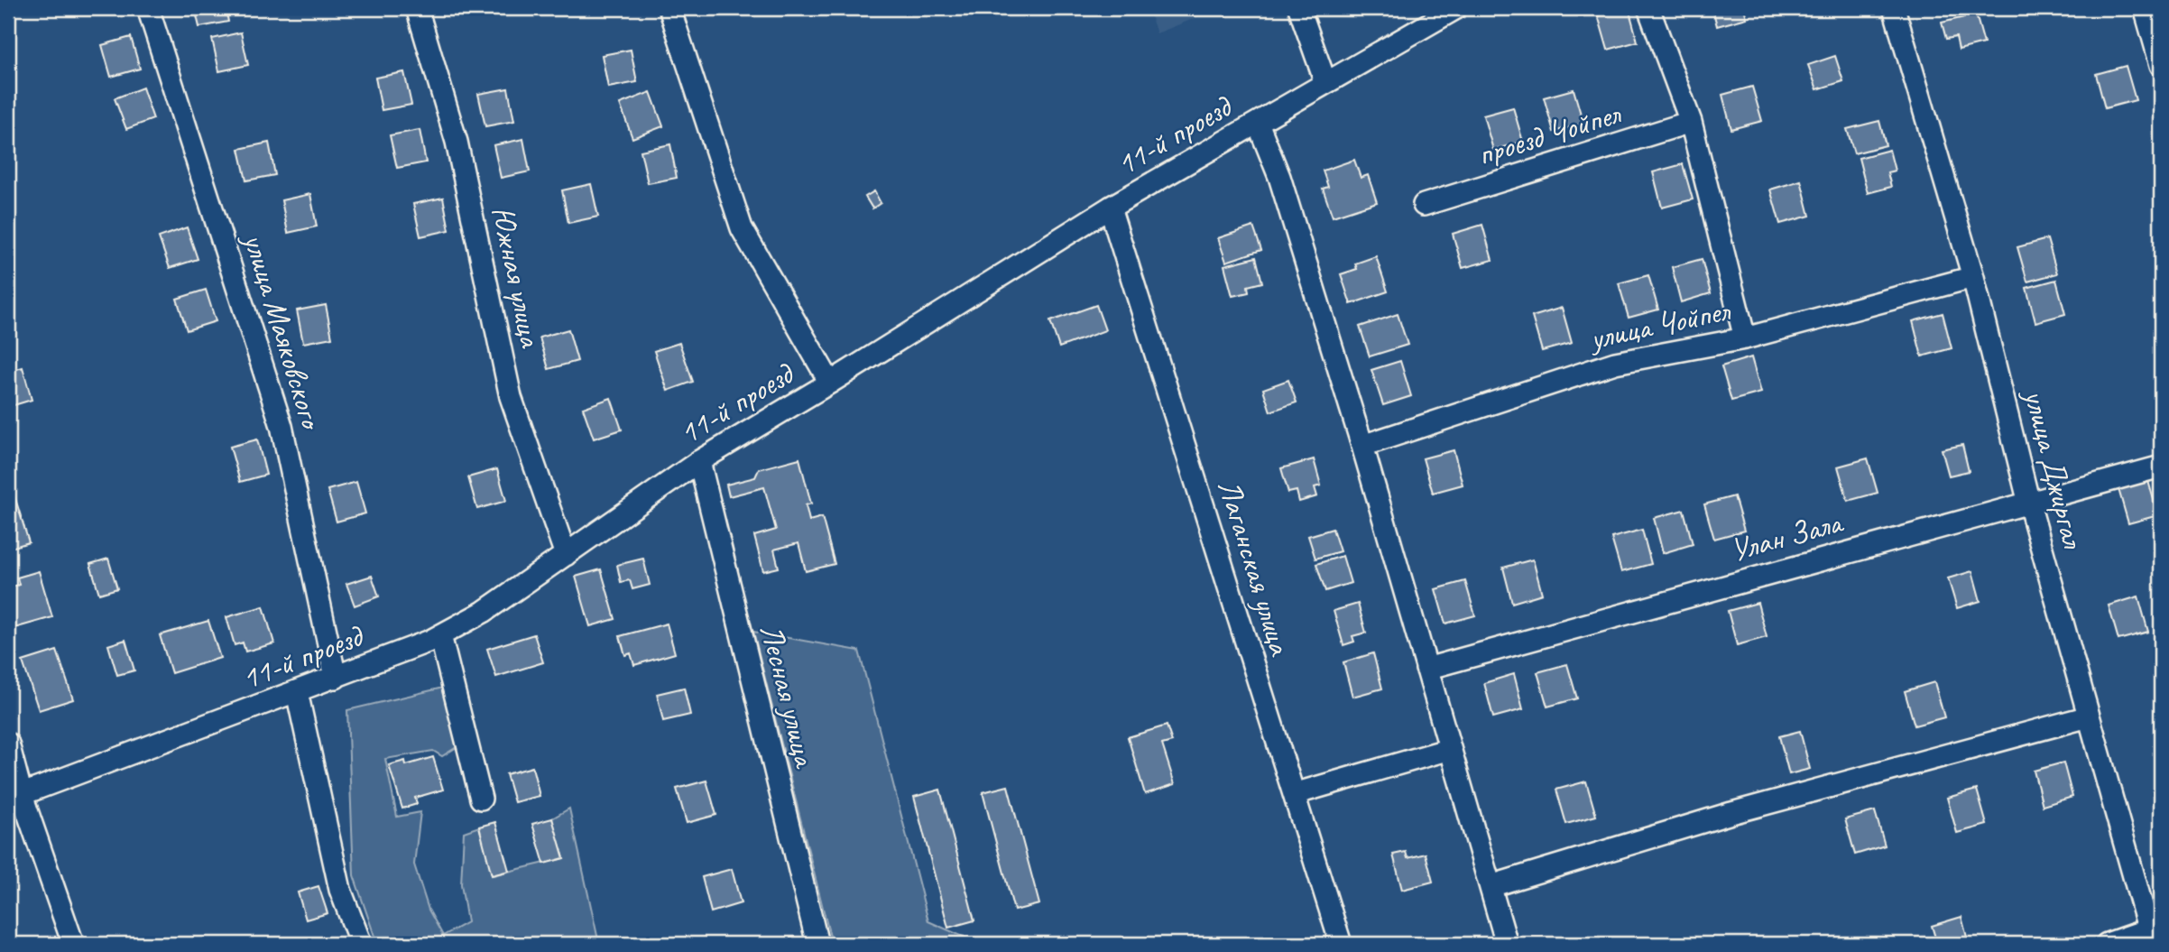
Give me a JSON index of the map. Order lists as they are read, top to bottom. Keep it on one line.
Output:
{"streets":{"street":["проезд Чойпел","11-й проезд","Южная улица","улица Чойпел","улица Маяковского","улица Джиргал","Улан Зала","Лаганская улица","Лесная улица"]},"crossings":[["11-й проезд","Южная улица"],["11-й проезд","улица Маяковского"],["11-й проезд","Лаганская улица"],["11-й проезд","Лесная улица"],["улица Чойпел","улица Джиргал"],["улица Джиргал","Улан Зала"]]}
